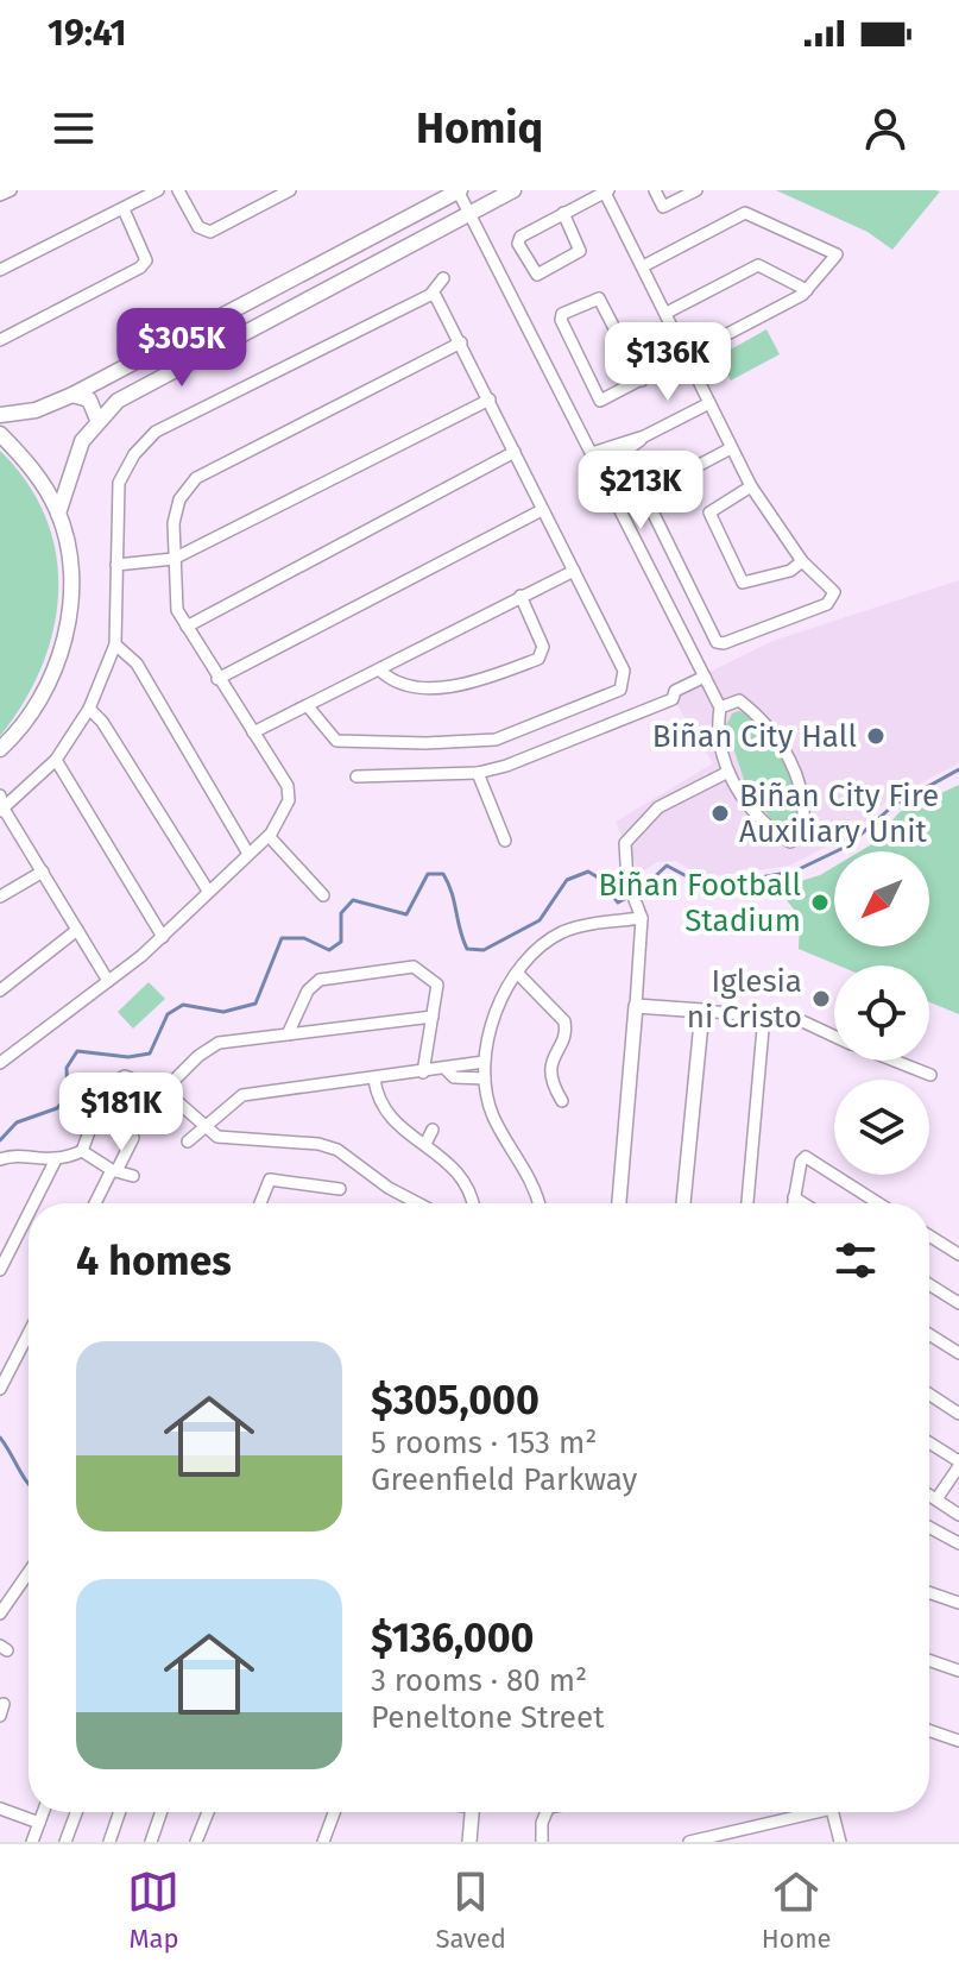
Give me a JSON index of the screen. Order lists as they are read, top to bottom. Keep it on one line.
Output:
{"places":["Biñan City Hall","Biñan City Fire Auxiliary Unit","Biñan Football Stadium","Iglesia ni Cristo"],"north":"bottom left","page":{"status":"19:41","header":"Homiq","price":["$305K","$136K","$213K","$181K"],"heading":"4 homes","list":[{"name":"$305,000","note":"5 rooms · 153 m² · Greenfield Parkway"},{"name":"$136,000","note":"3 rooms · 80 m² · Peneltone Street"}],"tabs":["Map","Saved","Home"]}}
